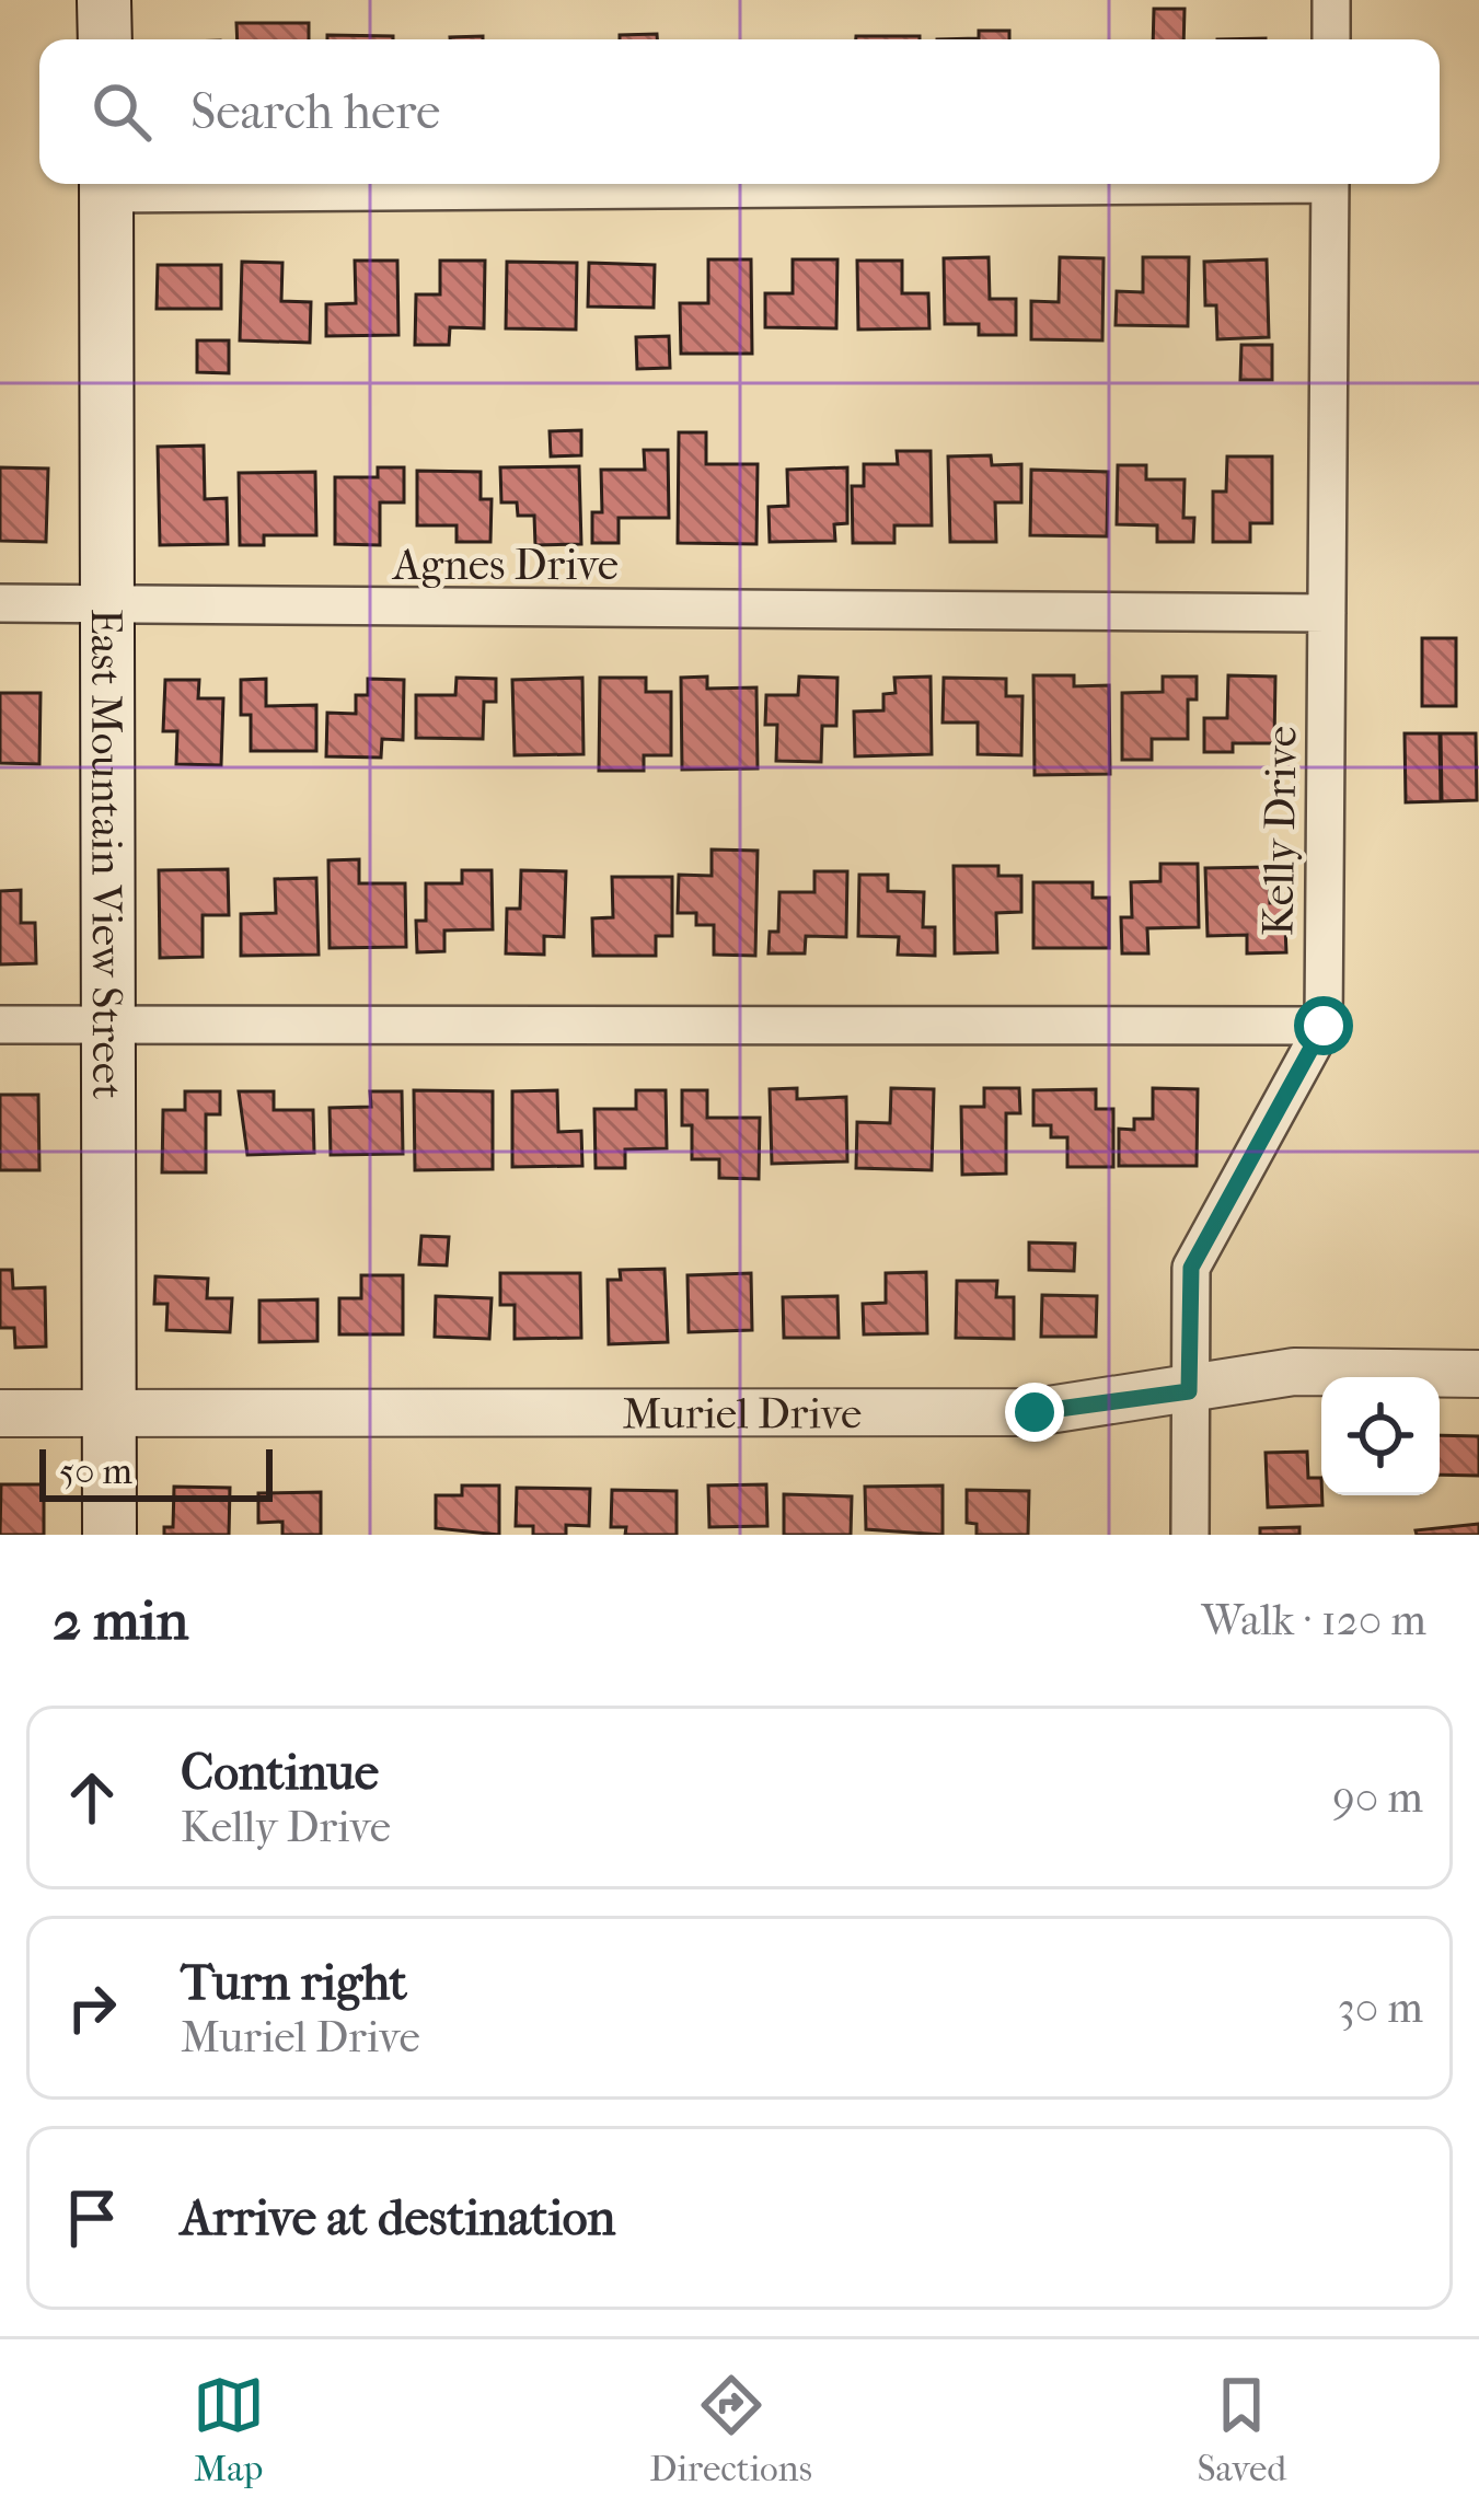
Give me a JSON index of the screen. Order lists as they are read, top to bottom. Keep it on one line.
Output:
{"streets":{"main road":["East Mountain View Street"],"street":["Agnes Drive","Kelly Drive","Muriel Drive"]},"crossings":[["Agnes Drive","Kelly Drive"],["Agnes Drive","East Mountain View Street"],["Kelly Drive","Muriel Drive"],["East Mountain View Street","Muriel Drive"]],"scale_bar":"50 m","page":{"search":"Search here","scale":"50 m","heading":["2 min","Walk · 120 m"],"list":[["Continue","Kelly Drive","90 m"],["Turn right","Muriel Drive","30 m"],"Arrive at destination"],"nav":["Map","Directions","Saved"]}}
